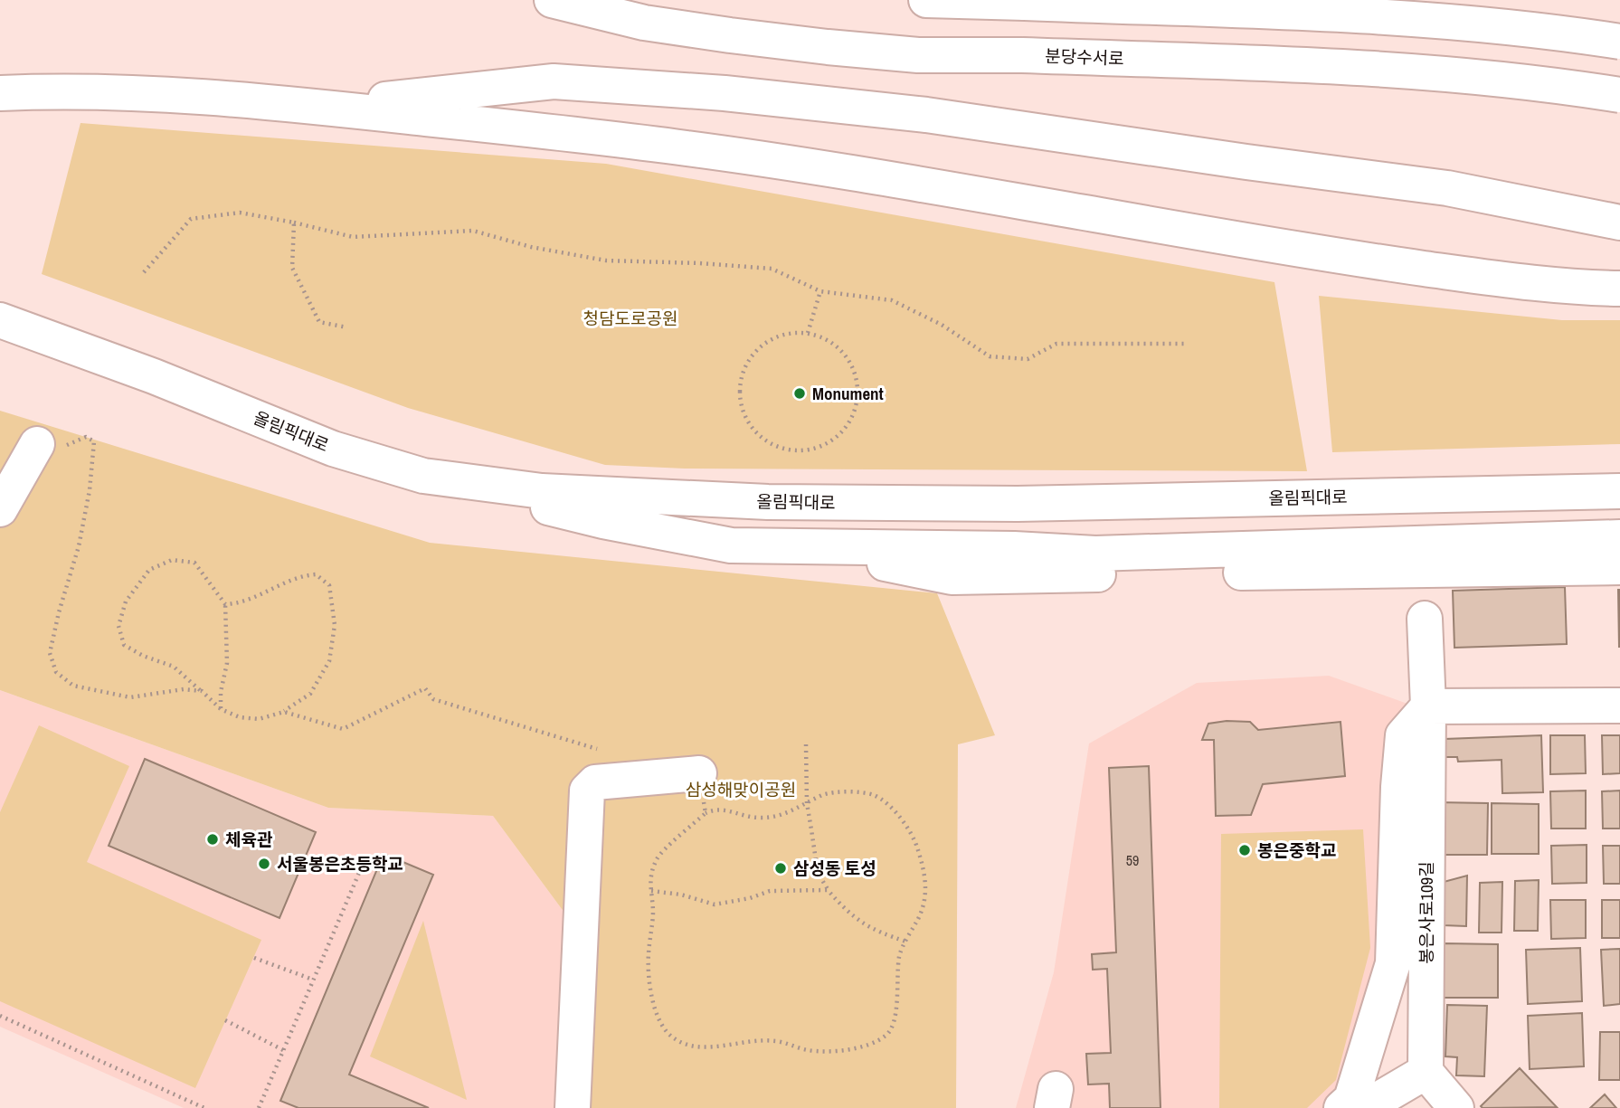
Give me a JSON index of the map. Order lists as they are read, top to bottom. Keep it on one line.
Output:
{"streets":{"main road":["분당수서로","올림픽대로","봉은사로109길"]},"parks":["청담도로공원","삼성해맞이공원"],"places":["Monument","체육관","봉은중학교","서울봉은초등학교","삼성동 토성"],"house_numbers":["59"]}
